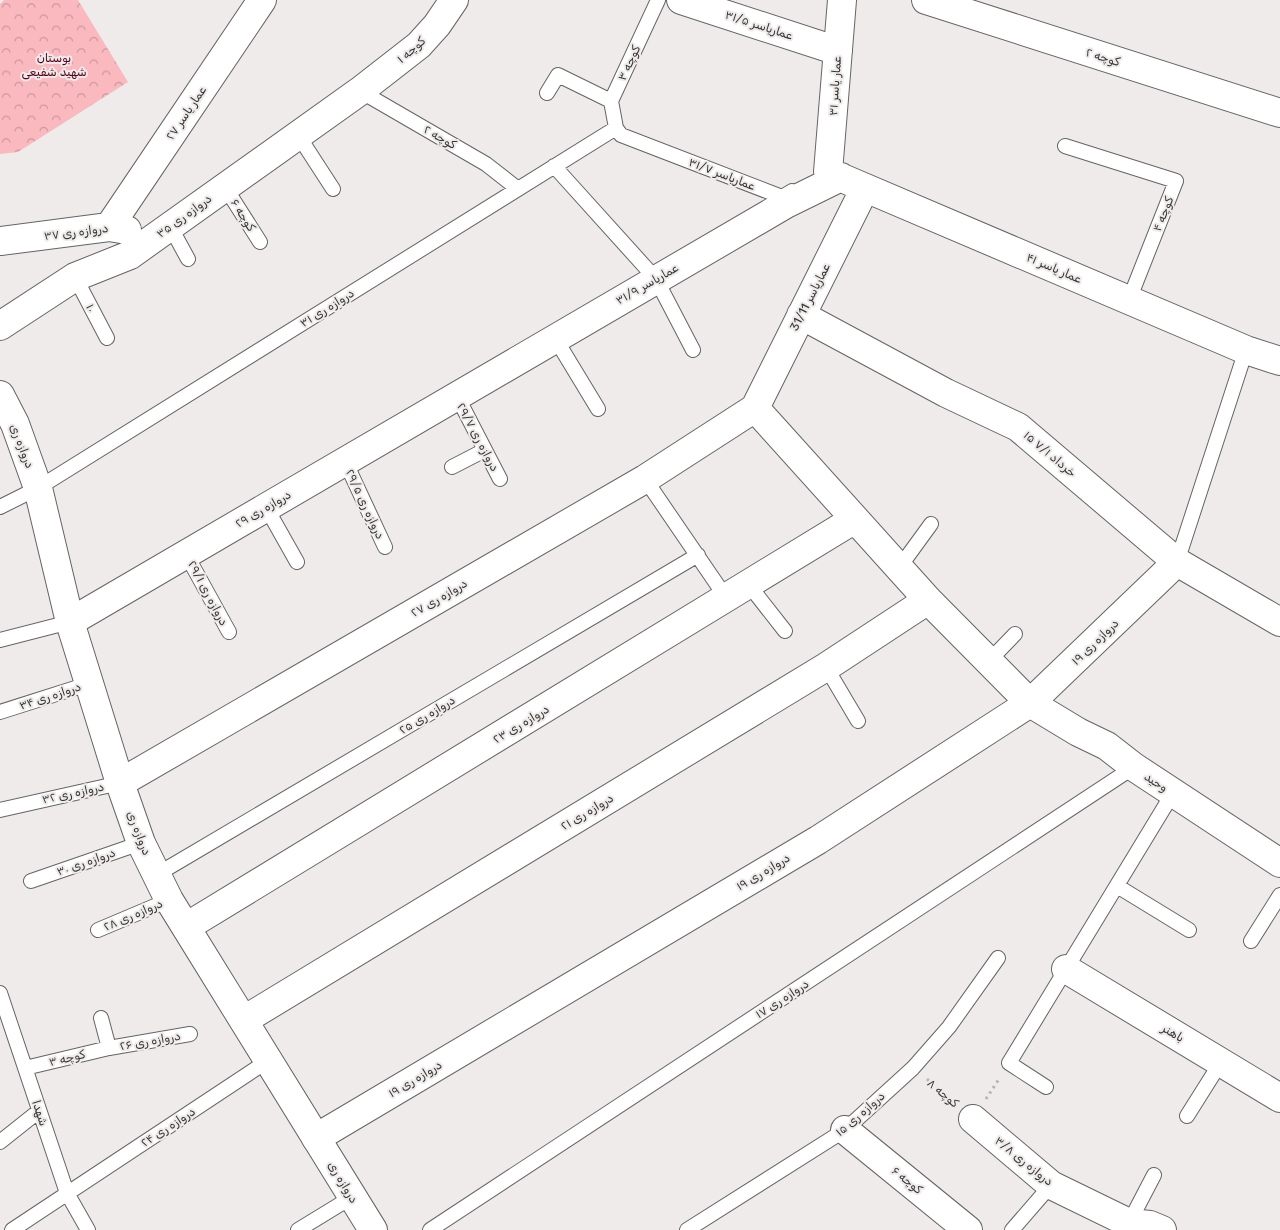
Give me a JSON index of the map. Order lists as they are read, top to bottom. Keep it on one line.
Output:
{"streets":{"street":["عماریاسر ۳۱/۵","کوچه ۱","کوچه ۲","عمار یاسر ۳۱","عمار یاسر ۲۷","کوچه ۶","دروازه ری ۳۵","دروازه ری ۳۷","عمار یاسر ۴۱","عماریاسر ۳۱/۹","عماریاسر 31/11","دروازه ری","۱۵ خرداد ۷/۱","دروازه ری ۲۹","دروازه ری ۲۷","دروازه ری ۱۹","دروازه ری ۲۳","وحید","دروازه ری ۲۱","باهنر","دروازه ری ۳/۸"],"lane":["کوچه ۳","عماریاسر ۳۱/۷","کوچه ۴","۱۰","دروازه ری ۳۱","دروازه ری ۲۹/۷","دروازه ری ۲۹/۵","دروازه ری ۲۹/۱","دروازه ری ۳۴","دروازه ری ۲۵","دروازه ری ۳۲","دروازه ری ۳۰","دروازه ری ۲۸","دروازه ری ۱۷","دروازه ری ۲۶","شهدا","دروازه ری ۱۵","دروازه ری ۲۴"],"path":["کوچه ۸"]},"crossings":[["عماریاسر ۳۱/۵","عمار یاسر ۳۱"],["کوچه ۱","کوچه ۲"],["کوچه ۱","دروازه ری ۳۵"],["کوچه ۲","دروازه ری ۳۵"],["کوچه ۲","دروازه ری ۳۱"],["کوچه ۳","دروازه ری ۲۶"],["کوچه ۳","شهدا"],["عمار یاسر ۳۱","عماریاسر ۳۱/۷"],["عمار یاسر ۳۱","عمار یاسر ۴۱"],["عمار یاسر ۳۱","عماریاسر ۳۱/۹"],["عمار یاسر ۳۱","عماریاسر 31/11"],["عمار یاسر ۲۷","دروازه ری ۳۷"],["عماریاسر ۳۱/۷","عمار یاسر ۴۱"],["عماریاسر ۳۱/۷","عماریاسر ۳۱/۹"],["عماریاسر ۳۱/۷","عماریاسر 31/11"],["عماریاسر ۳۱/۷","دروازه ری ۳۱"],["کوچه ۴","عمار یاسر ۴۱"],["کوچه ۶","دروازه ری ۳۵"],["کوچه ۶","دروازه ری ۱۵"],["دروازه ری ۳۵","دروازه ری ۳۷"],["دروازه ری ۳۵","۱۰"],["عمار یاسر ۴۱","عماریاسر ۳۱/۹"],["عمار یاسر ۴۱","عماریاسر 31/11"],["عماریاسر ۳۱/۹","عماریاسر 31/11"],["عماریاسر ۳۱/۹","دروازه ری ۲۹/۷"],["عماریاسر ۳۱/۹","دروازه ری ۲۹"],["عماریاسر 31/11","۱۵ خرداد ۷/۱"],["عماریاسر 31/11","دروازه ری ۲۷"],["عماریاسر 31/11","وحید"],["دروازه ری ۳۱","دروازه ری"],["دروازه ری ۲۹/۷","دروازه ری ۲۹"],["دروازه ری","دروازه ری ۲۹"],["دروازه ری","دروازه ری ۲۷"],["دروازه ری","دروازه ری ۱۹"],["دروازه ری","دروازه ری ۳۴"],["دروازه ری","دروازه ری ۲۵"],["دروازه ری","دروازه ری ۲۳"],["دروازه ری","دروازه ری ۳۲"],["دروازه ری","دروازه ری ۲۱"],["دروازه ری","دروازه ری ۳۰"],["دروازه ری","دروازه ری ۲۸"],["دروازه ری","دروازه ری ۲۴"],["۱۵ خرداد ۷/۱","دروازه ری ۱۹"],["دروازه ری ۲۹/۵","دروازه ری ۲۹"],["دروازه ری ۲۹","دروازه ری ۲۹/۱"],["دروازه ری ۲۷","وحید"],["دروازه ری ۲۷","دروازه ری ۳۲"],["دروازه ری ۱۹","وحید"],["دروازه ری ۲۳","وحید"],["وحید","دروازه ری ۲۱"],["وحید","دروازه ری ۱۷"],["کوچه ۸","دروازه ری ۱۵"],["کوچه ۸","دروازه ری ۳/۸"],["شهدا","دروازه ری ۲۴"]],"parks":["بوستان شهید شفیعی"]}
